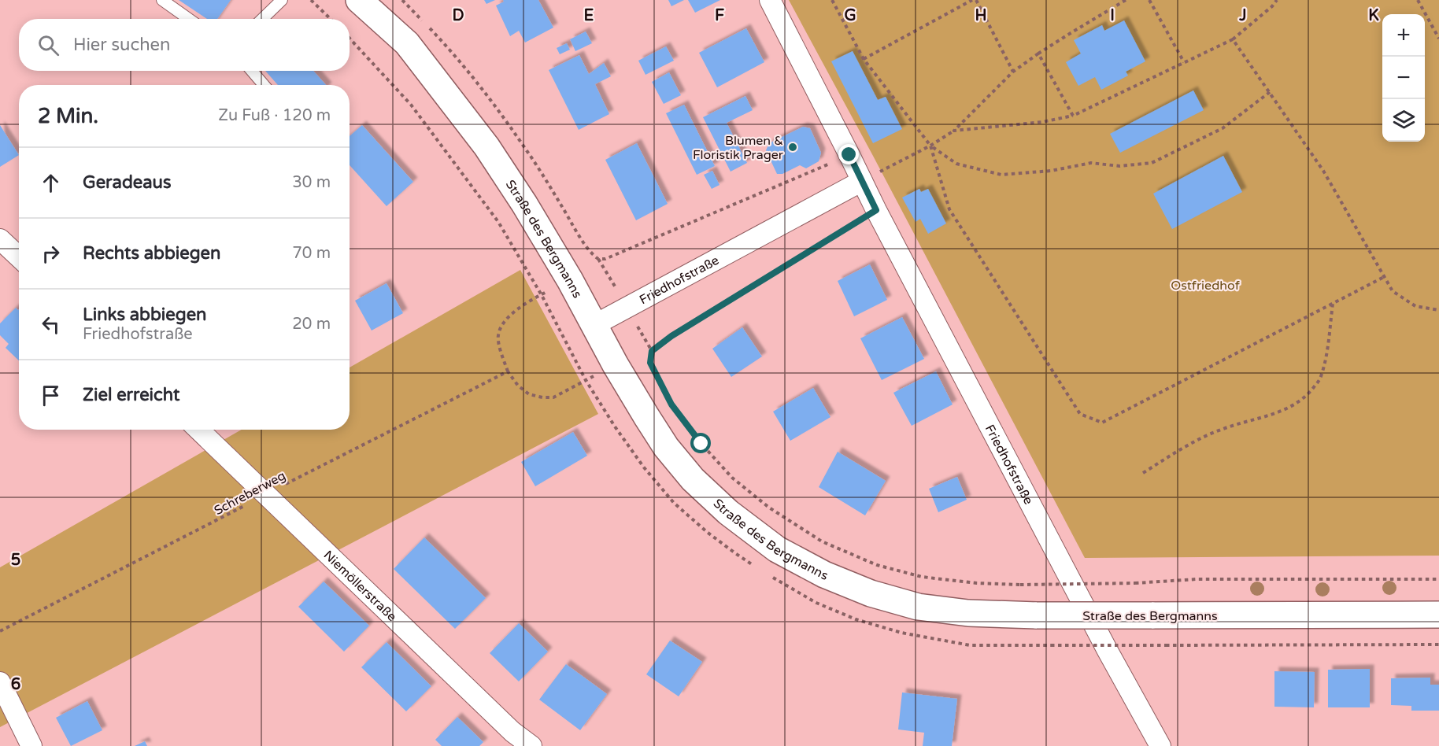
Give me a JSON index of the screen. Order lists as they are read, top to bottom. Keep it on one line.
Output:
{"streets":{"main road":["Straße des Bergmanns"],"street":["Friedhofstraße","Niemöllerstraße"],"path":["Schreberweg"]},"crossings":[["Straße des Bergmanns","Friedhofstraße"],["Schreberweg","Niemöllerstraße"]],"parks":["Ostfriedhof"],"places":["Blumen & Floristik Prager"],"page":{"map_buttons":["+","−"],"search":"Hier suchen","heading":["2 Min.","Zu Fuß · 120 m"],"list":[["Geradeaus","30 m"],["Rechts abbiegen","70 m"],["Links abbiegen","Friedhofstraße","20 m"],"Ziel erreicht"]},"grid":{"columns":["D","E","F","G","H","I","J","K"],"rows":["5","6"]}}
